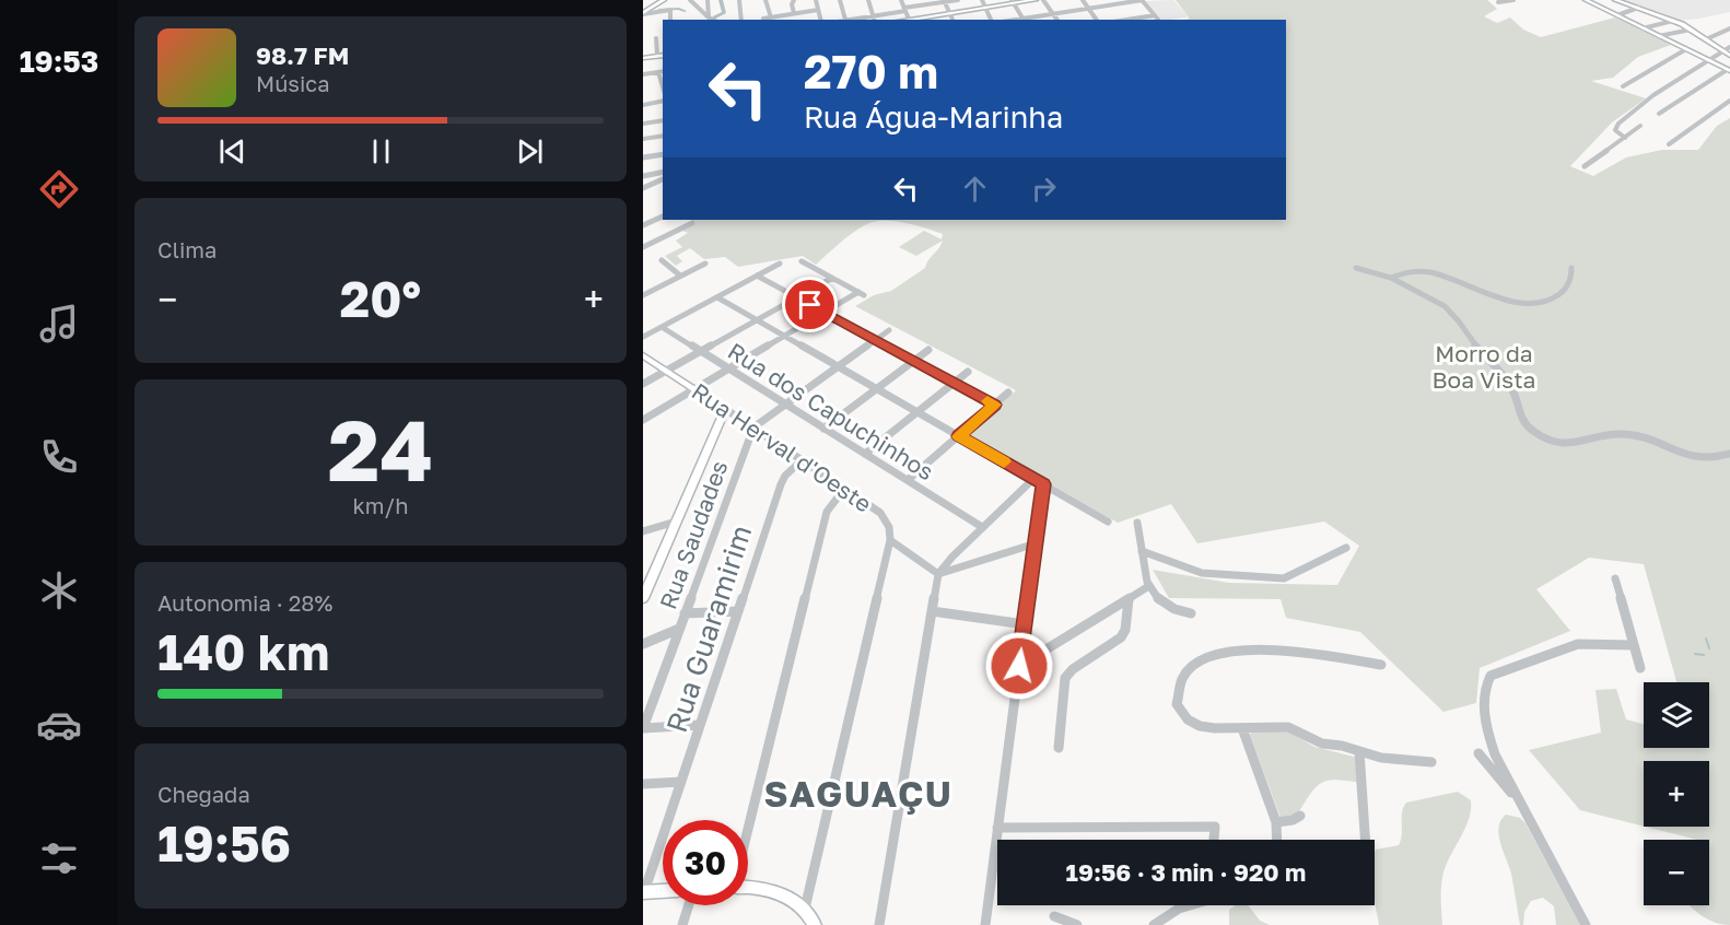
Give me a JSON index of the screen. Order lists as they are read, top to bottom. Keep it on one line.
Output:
{"streets":{"main road":["Rua Herval d'Oeste"],"street":["Rua dos Capuchinhos","Rua Saudades","Rua Guaramirim"]},"crossings":[["Rua Herval d'Oeste","Rua Saudades"],["Rua Herval d'Oeste","Rua Guaramirim"]],"districts":["SAGUAÇU"],"parks":["Morro da Boa Vista"],"page":{"tabs":"19:53","turn":["270 m","Rua Água-Marinha"],"song":["98.7 FM","Música"],"tile":["Clima",["24","km/h"],["Autonomia · 28%","140 km"],["Chegada","19:56"]],"heat":["−","20°","+"],"map_buttons":["+","−"],"limit":"30","trip":"19:56 · 3 min · 920 m"}}
